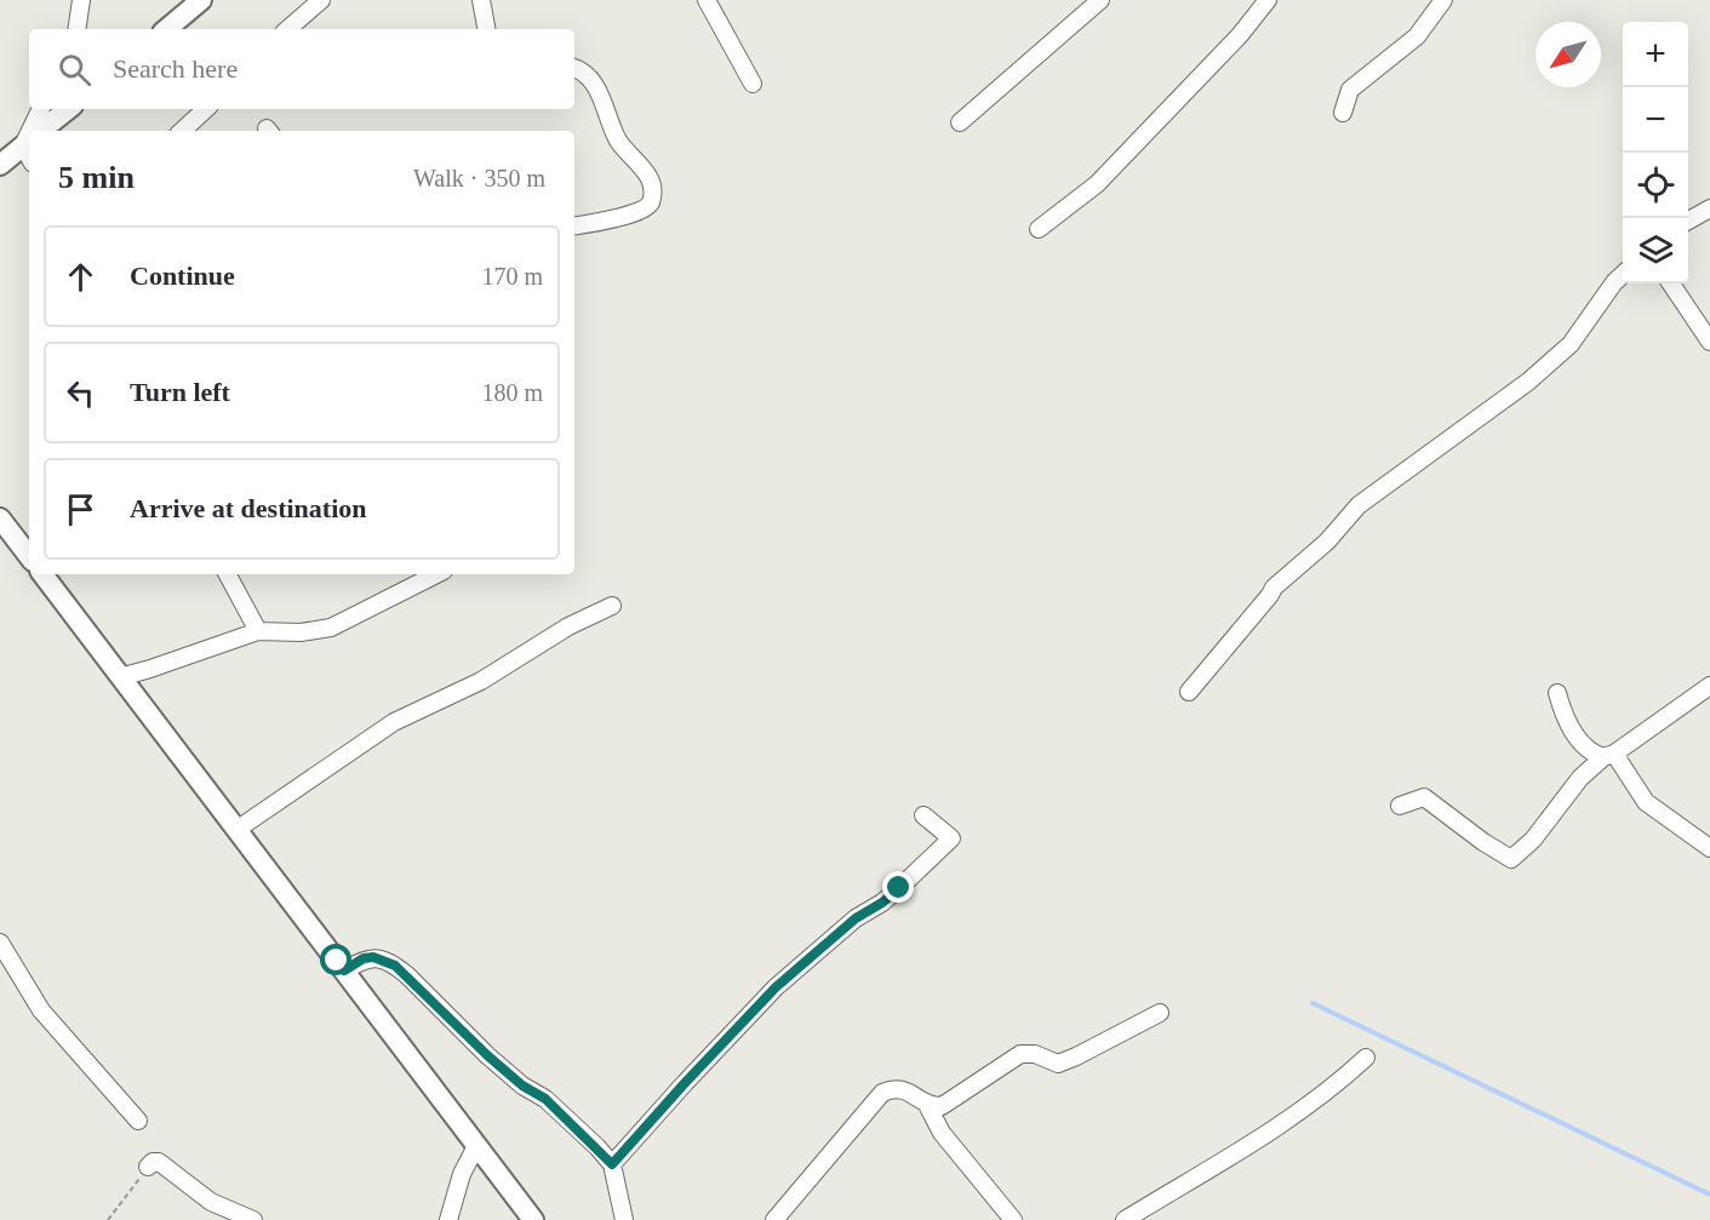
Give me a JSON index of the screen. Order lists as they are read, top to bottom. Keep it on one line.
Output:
{"north":"bottom left","page":{"map_buttons":["+","−"],"search":"Search here","heading":["5 min","Walk · 350 m"],"list":[["Continue","170 m"],["Turn left","180 m"],"Arrive at destination"]}}
